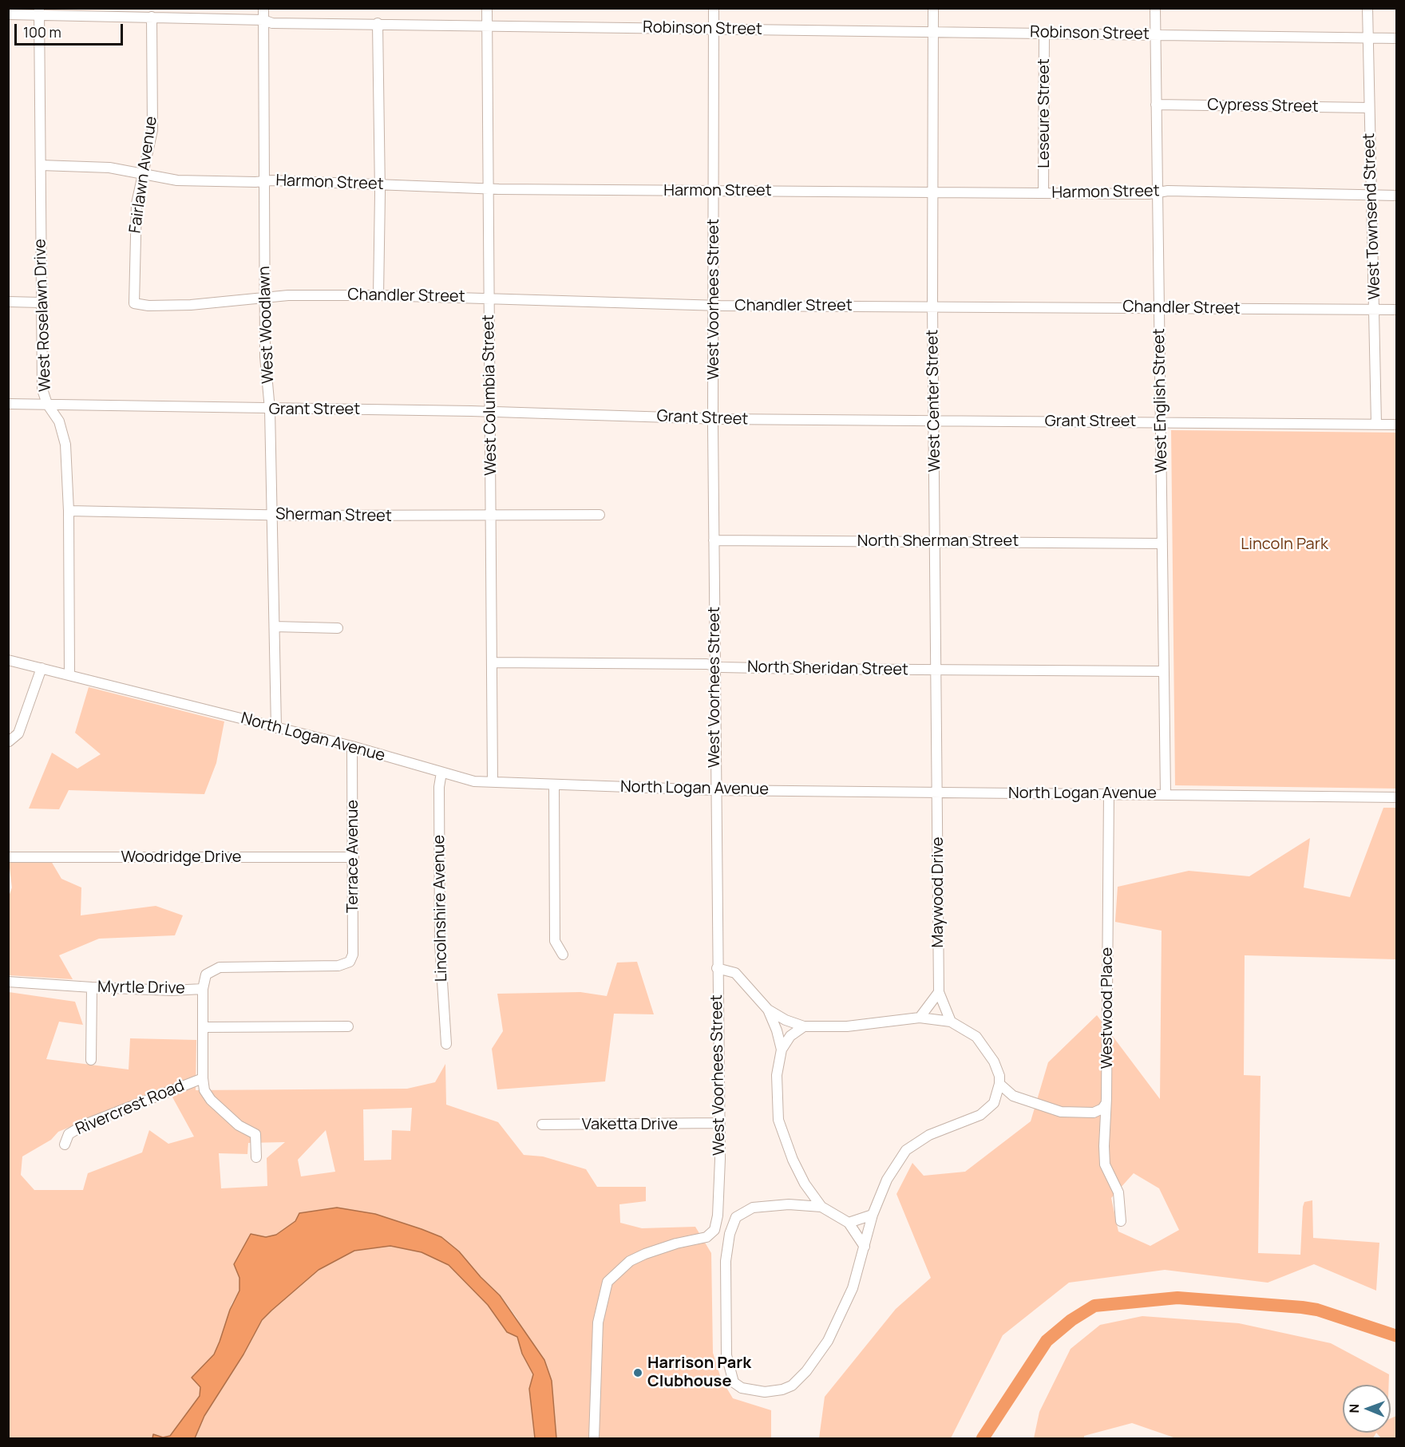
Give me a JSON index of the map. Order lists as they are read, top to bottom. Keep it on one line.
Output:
{"streets":{"street":["Robinson Street","Cypress Street","Leseure Street","Fairlawn Avenue","Harmon Street","West Townsend Street","Chandler Street","West Voorhees Street","West Roselawn Drive","West Woodlawn","West Columbia Street","West Center Street","West English Street","Grant Street","Sherman Street","North Sherman Street","North Sheridan Street","North Logan Avenue","Terrace Avenue","Woodridge Drive","Maywood Drive","Lincolnshire Avenue","Myrtle Drive","Westwood Place","Rivercrest Road","Vaketta Drive"]},"crossings":[["Robinson Street","Leseure Street"],["Robinson Street","Fairlawn Avenue"],["Robinson Street","West Townsend Street"],["Robinson Street","West Voorhees Street"],["Robinson Street","West Roselawn Drive"],["Robinson Street","West Woodlawn"],["Robinson Street","West Columbia Street"],["Robinson Street","West Center Street"],["Robinson Street","West English Street"],["Cypress Street","West Townsend Street"],["Cypress Street","West English Street"],["Leseure Street","Harmon Street"],["Fairlawn Avenue","Harmon Street"],["Fairlawn Avenue","Chandler Street"],["Harmon Street","West Townsend Street"],["Harmon Street","West Voorhees Street"],["Harmon Street","West Roselawn Drive"],["Harmon Street","West Woodlawn"],["Harmon Street","West Columbia Street"],["Harmon Street","West Center Street"],["Harmon Street","West English Street"],["West Townsend Street","Chandler Street"],["West Townsend Street","Grant Street"],["Chandler Street","West Voorhees Street"],["Chandler Street","West Woodlawn"],["Chandler Street","West Columbia Street"],["Chandler Street","West Center Street"],["Chandler Street","West English Street"],["West Voorhees Street","Grant Street"],["West Voorhees Street","North Sherman Street"],["West Voorhees Street","North Sheridan Street"],["West Voorhees Street","North Logan Avenue"],["West Voorhees Street","Vaketta Drive"],["West Roselawn Drive","Grant Street"],["West Roselawn Drive","Sherman Street"],["West Roselawn Drive","North Logan Avenue"],["West Woodlawn","Grant Street"],["West Woodlawn","Sherman Street"],["West Woodlawn","North Logan Avenue"],["West Columbia Street","Grant Street"],["West Columbia Street","Sherman Street"],["West Columbia Street","North Sheridan Street"],["West Columbia Street","North Logan Avenue"],["West Center Street","Grant Street"],["West Center Street","North Sherman Street"],["West Center Street","North Sheridan Street"],["West Center Street","North Logan Avenue"],["West Center Street","Maywood Drive"],["West English Street","Grant Street"],["West English Street","North Sherman Street"],["West English Street","North Sheridan Street"],["West English Street","North Logan Avenue"],["North Logan Avenue","Terrace Avenue"],["North Logan Avenue","Maywood Drive"],["North Logan Avenue","Lincolnshire Avenue"],["North Logan Avenue","Westwood Place"],["Terrace Avenue","Woodridge Drive"],["Terrace Avenue","Myrtle Drive"],["Myrtle Drive","Rivercrest Road"]],"parks":["Lincoln Park"],"places":["Harrison Park Clubhouse"],"scale_bar":"100 m","north":"left"}
